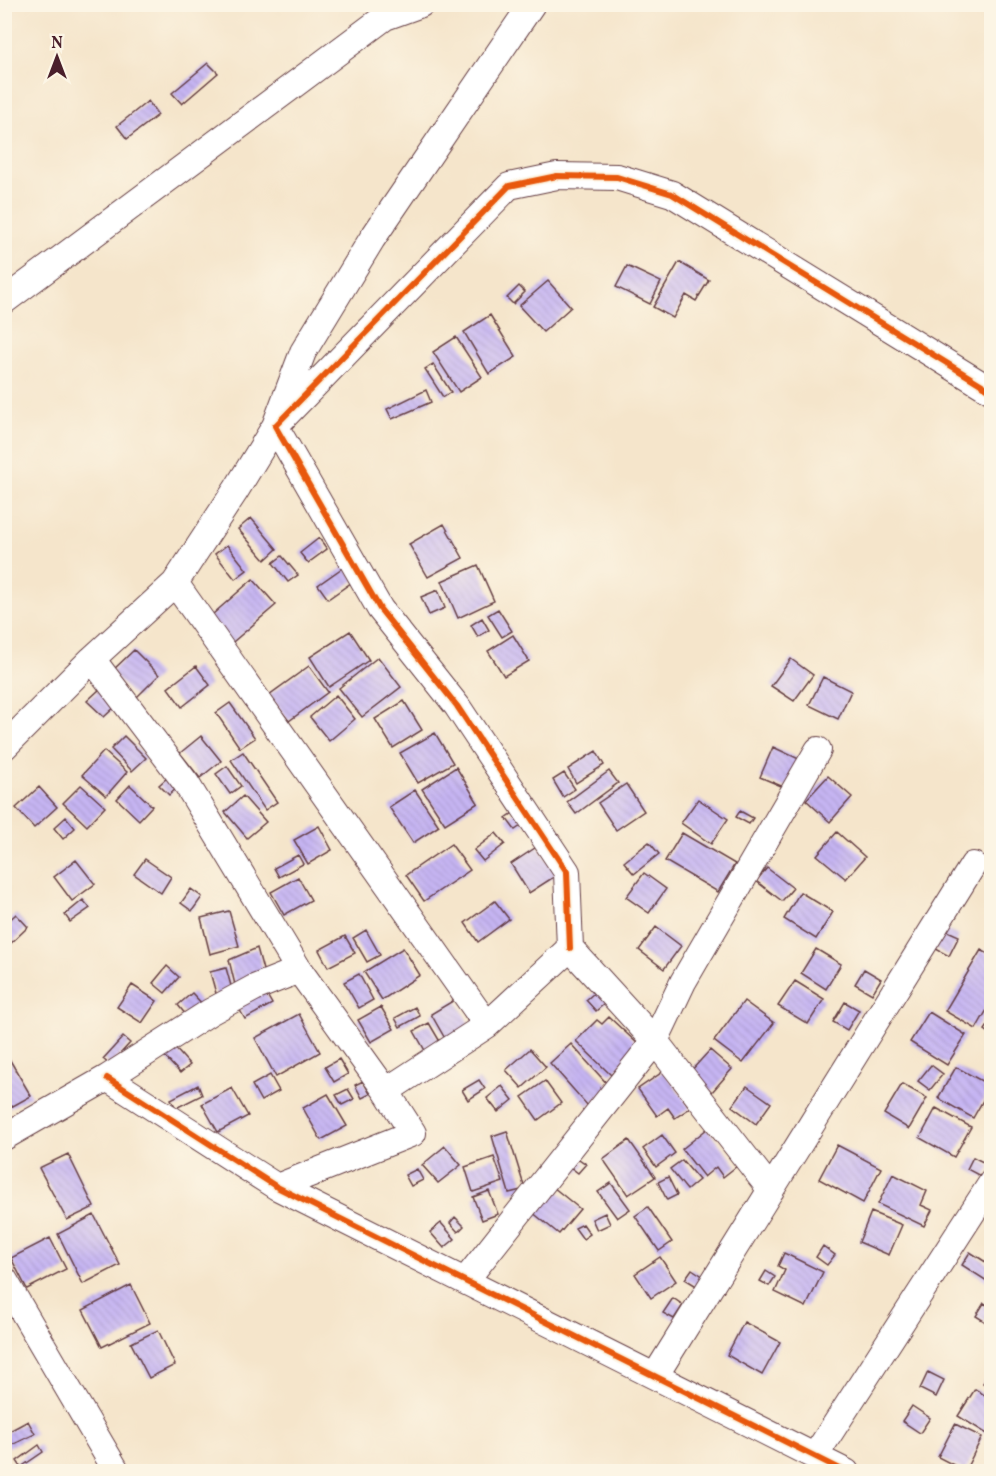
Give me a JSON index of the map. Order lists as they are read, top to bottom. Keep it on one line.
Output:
{"north":"top"}
